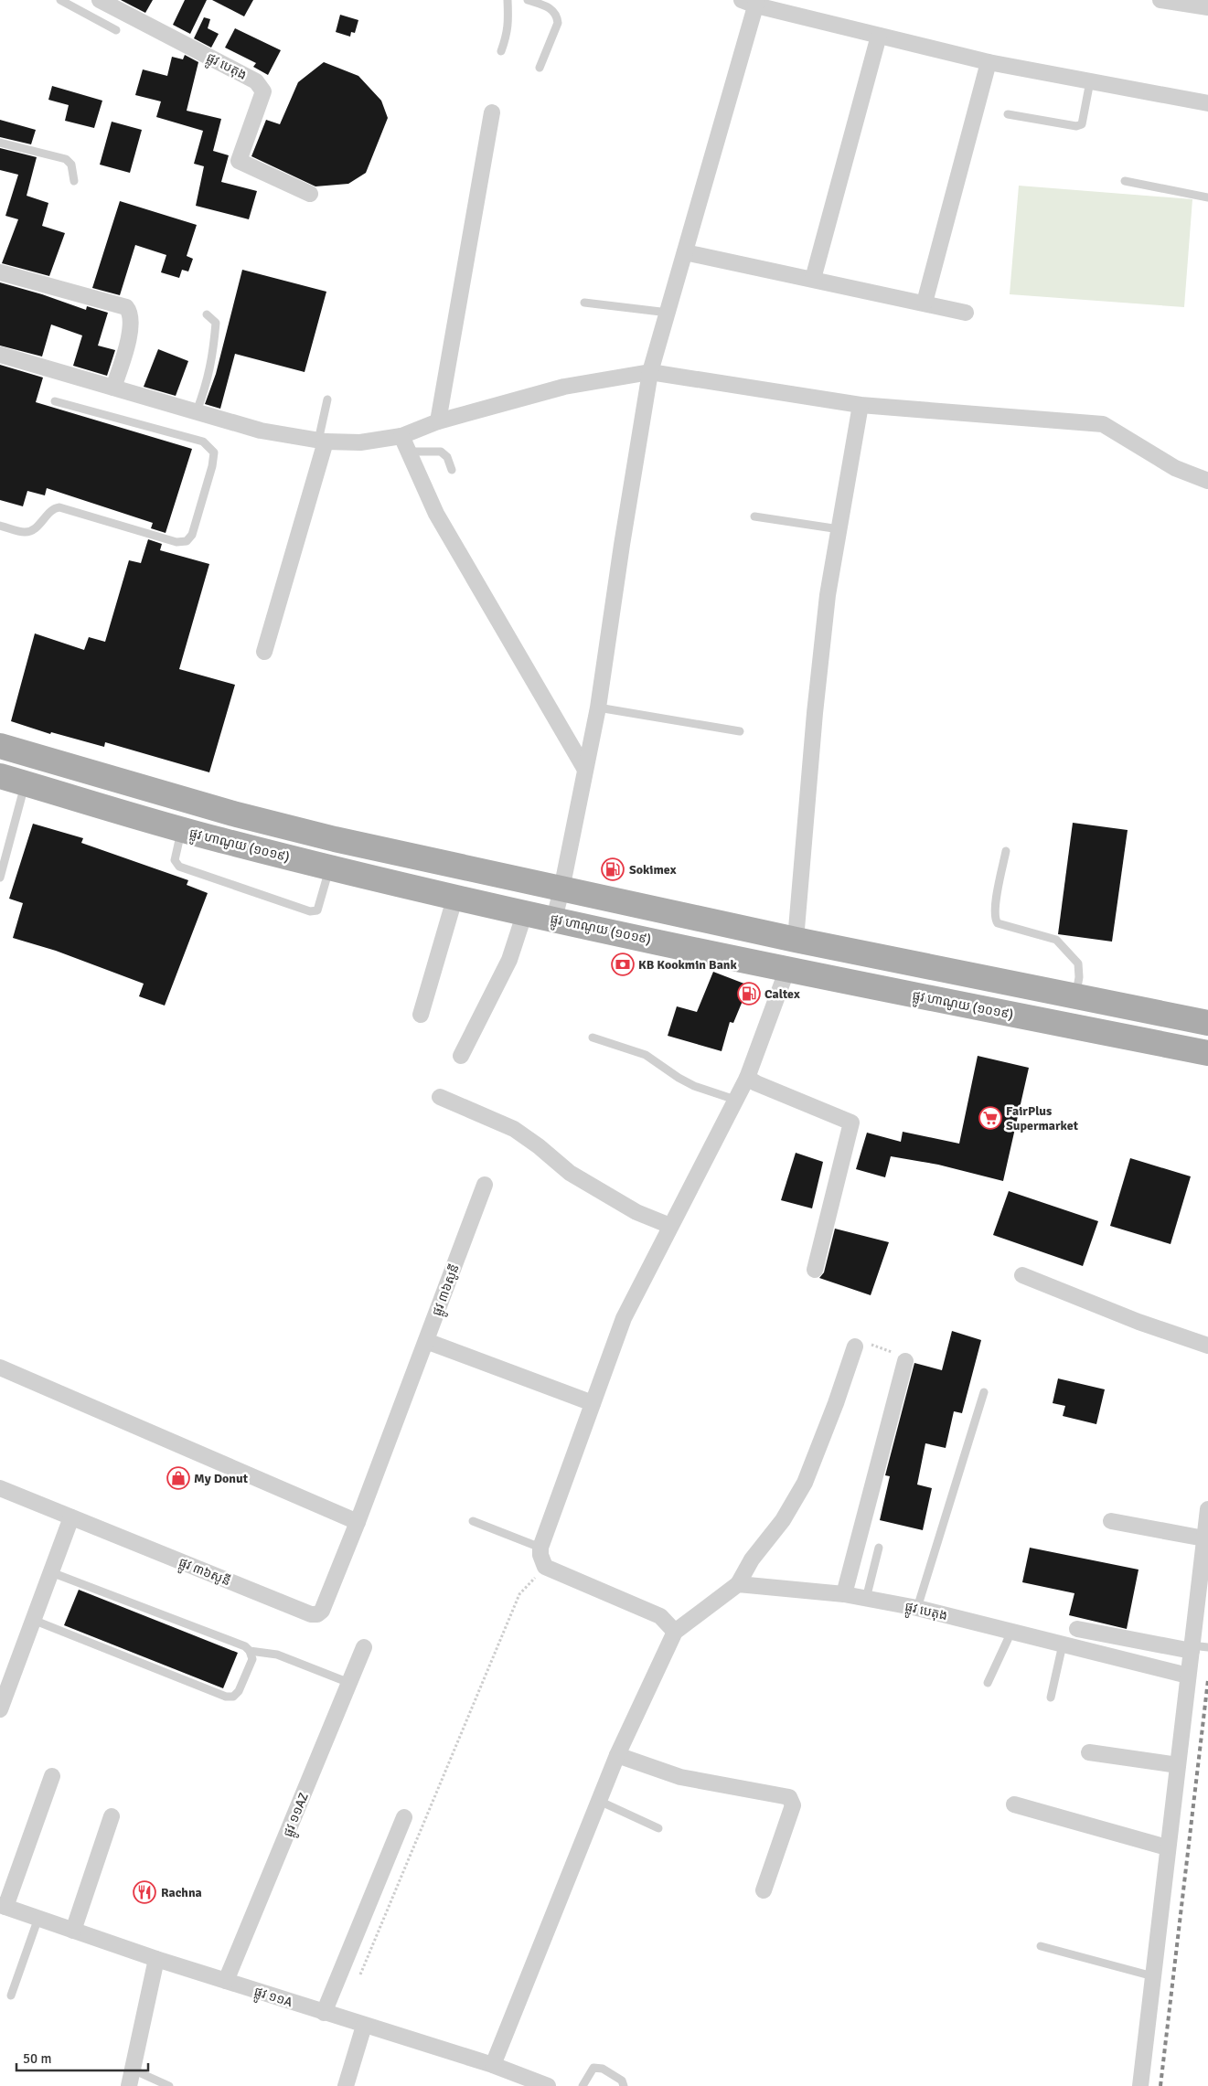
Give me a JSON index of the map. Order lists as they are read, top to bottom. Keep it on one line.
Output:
{"streets":{"main road":["ផ្លូវ ហាណូយ (១០១៩)"],"street":["ផ្លូវ បេតុង","ផ្លូវ ៣៦សូនី","ផ្លូវ ១១AZ","ផ្លូវ ១១A"]},"crossings":[["ផ្លូវ ១១AZ","ផ្លូវ ១១A"]],"places":{"fuel station":["Sokimex","Caltex"],"bank":["KB Kookmin Bank"],"supermarket":["FairPlus Supermarket"],"shop":["My Donut"],"restaurant":["Rachna"]},"scale_bar":"50 m"}
